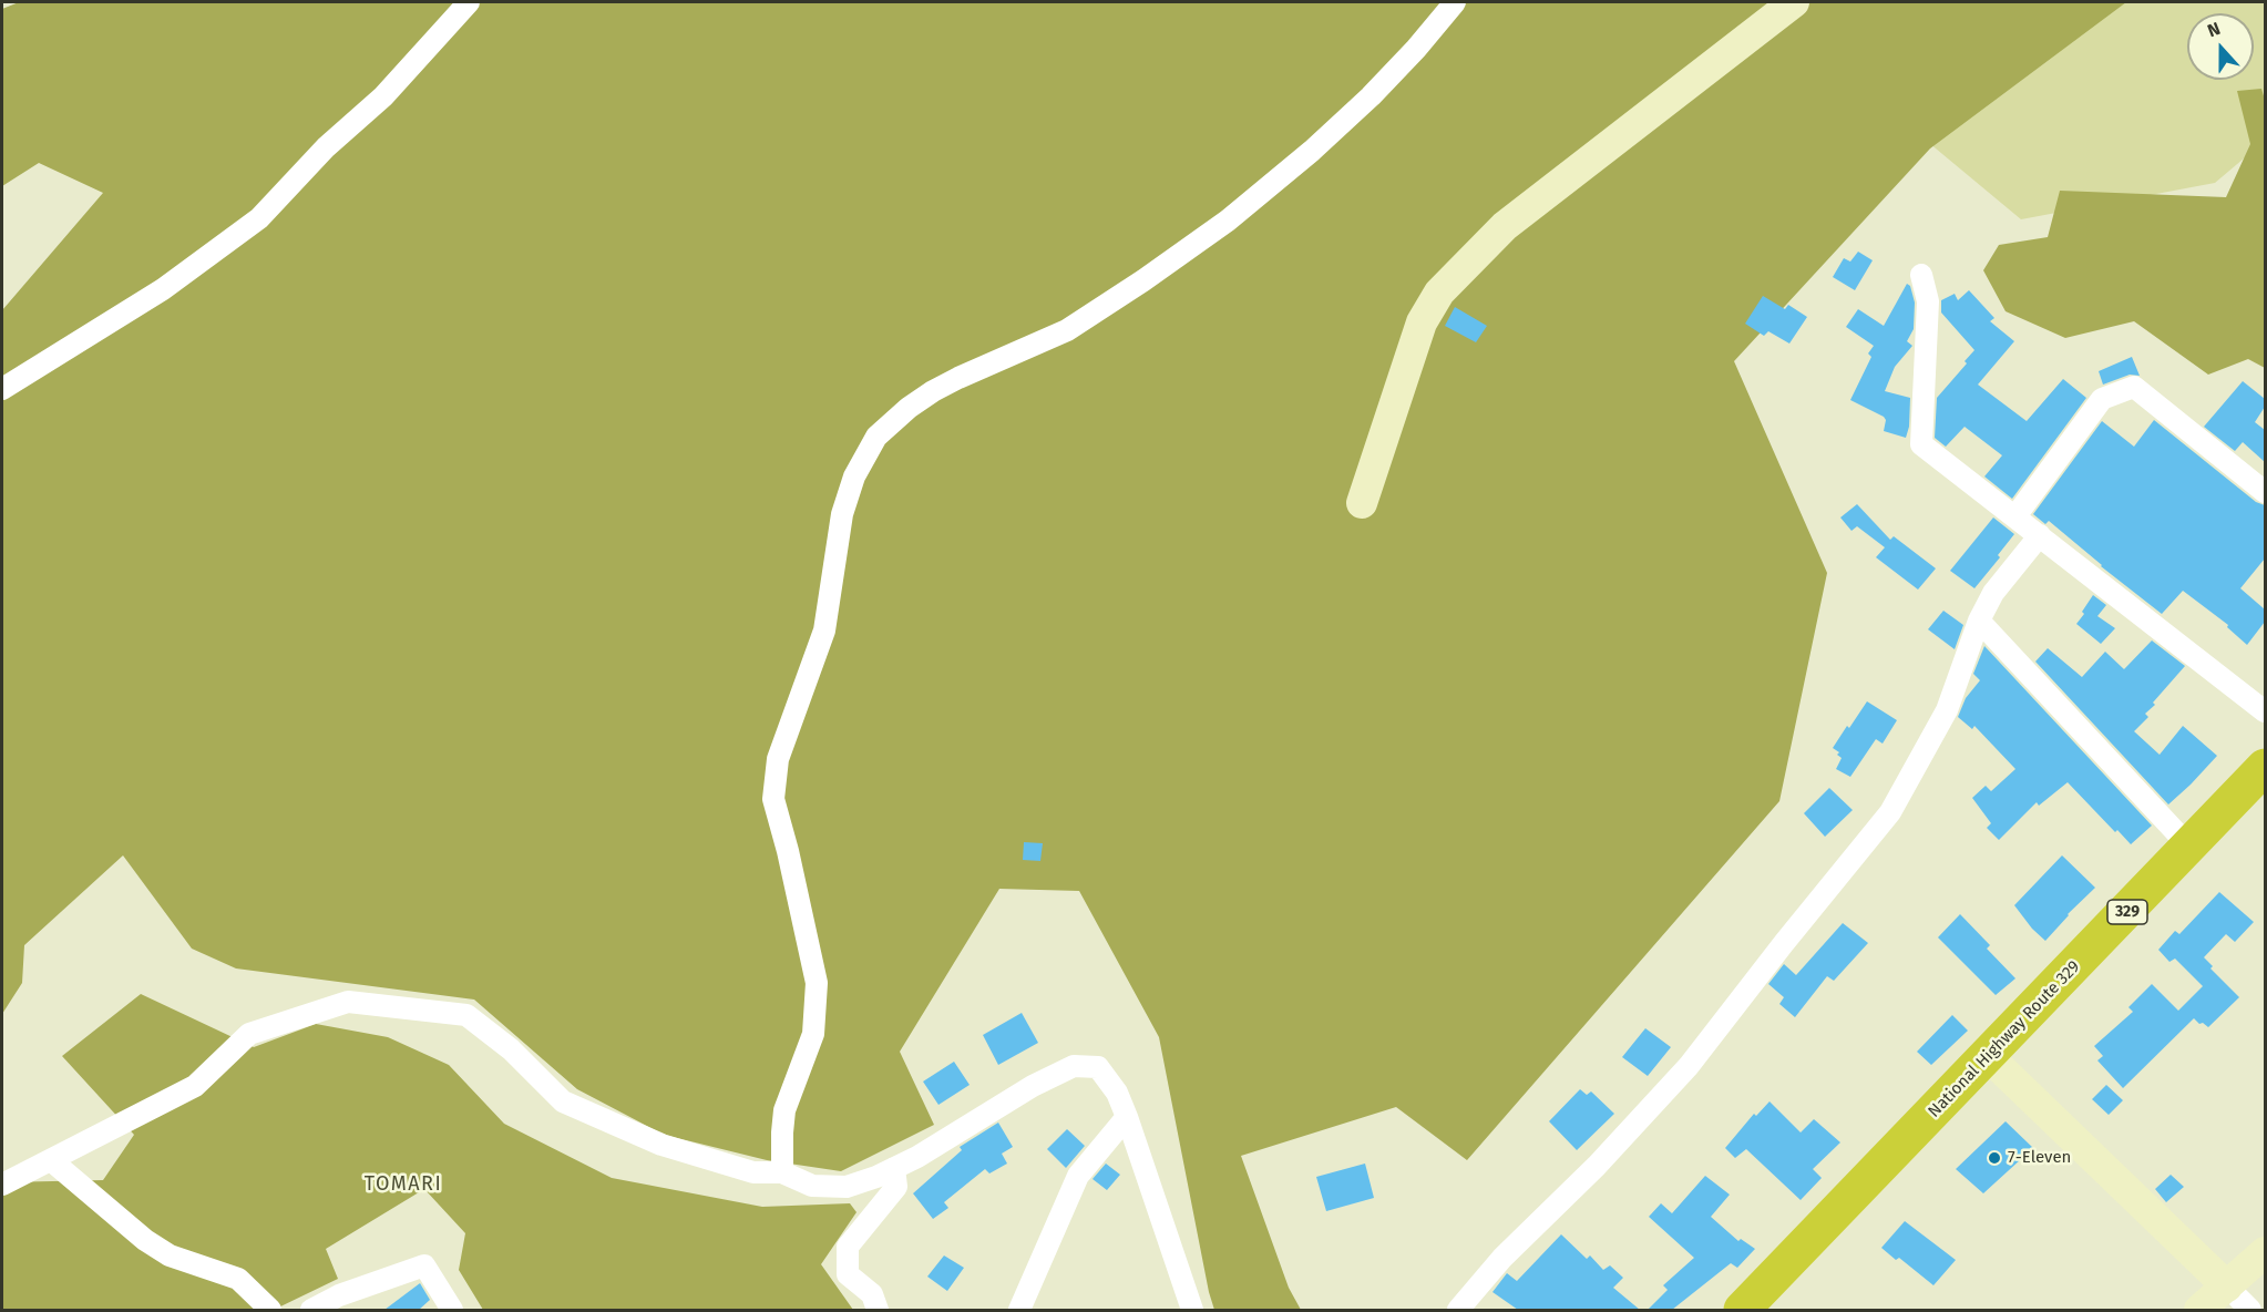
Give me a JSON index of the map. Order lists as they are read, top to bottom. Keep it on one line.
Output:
{"streets":{"highway":["329","National Highway Route 329"]},"districts":["TOMARI"],"places":["7-Eleven"],"north":"top"}
